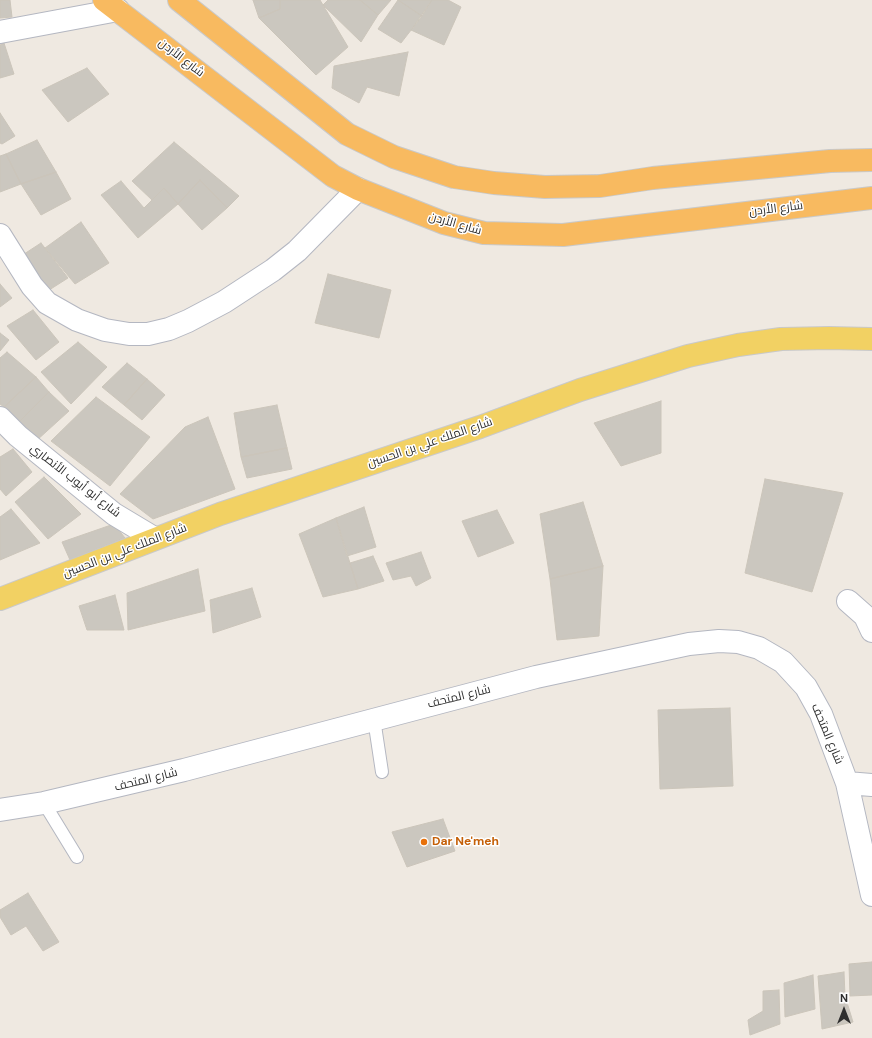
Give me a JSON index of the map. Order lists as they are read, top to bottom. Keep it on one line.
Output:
{"streets":{"highway":["شارع الأردن"],"main road":["شارع الملك علي بن الحسين"],"street":["شارع أبو أيوب الأنصاري","شارع المتحف"]},"crossings":[["شارع الملك علي بن الحسين","شارع أبو أيوب الأنصاري"]],"places":["Dar Ne'meh"],"north":"top"}
